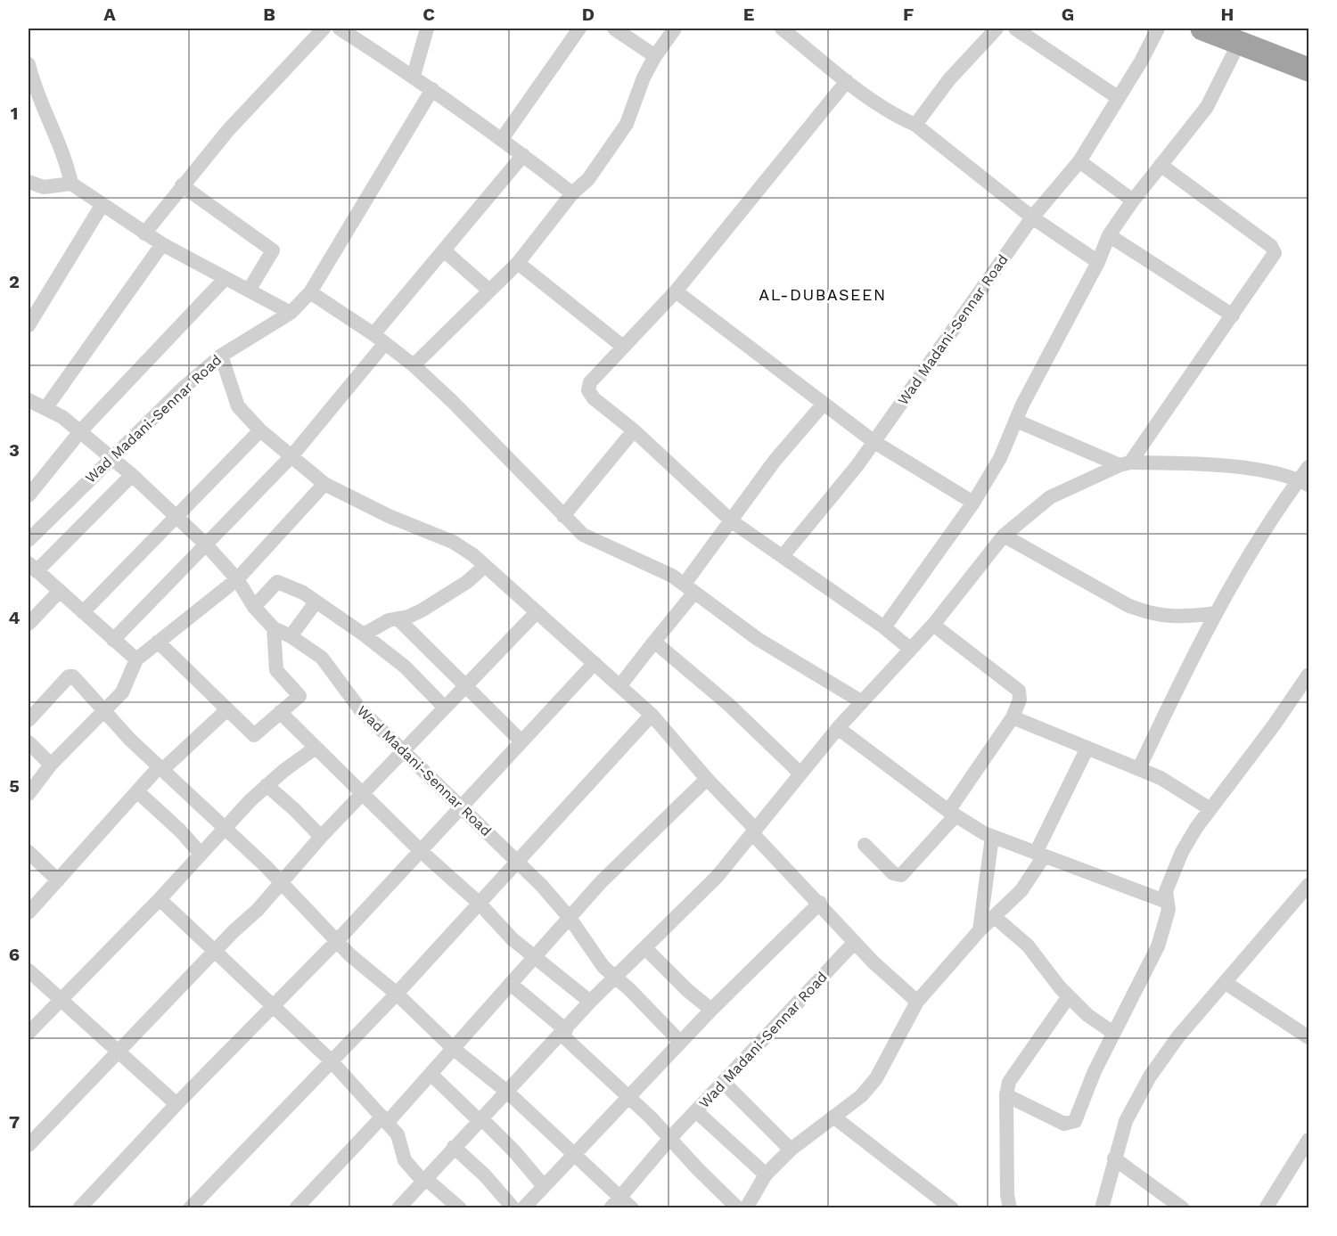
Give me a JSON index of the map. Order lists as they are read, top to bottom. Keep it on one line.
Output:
{"streets":{"street":["Wad Madani-Sennar Road"]},"districts":["AL-DUBASEEN"],"grid":{"columns":["A","B","C","D","E","F","G","H"],"rows":["1","2","3","4","5","6","7"]}}
